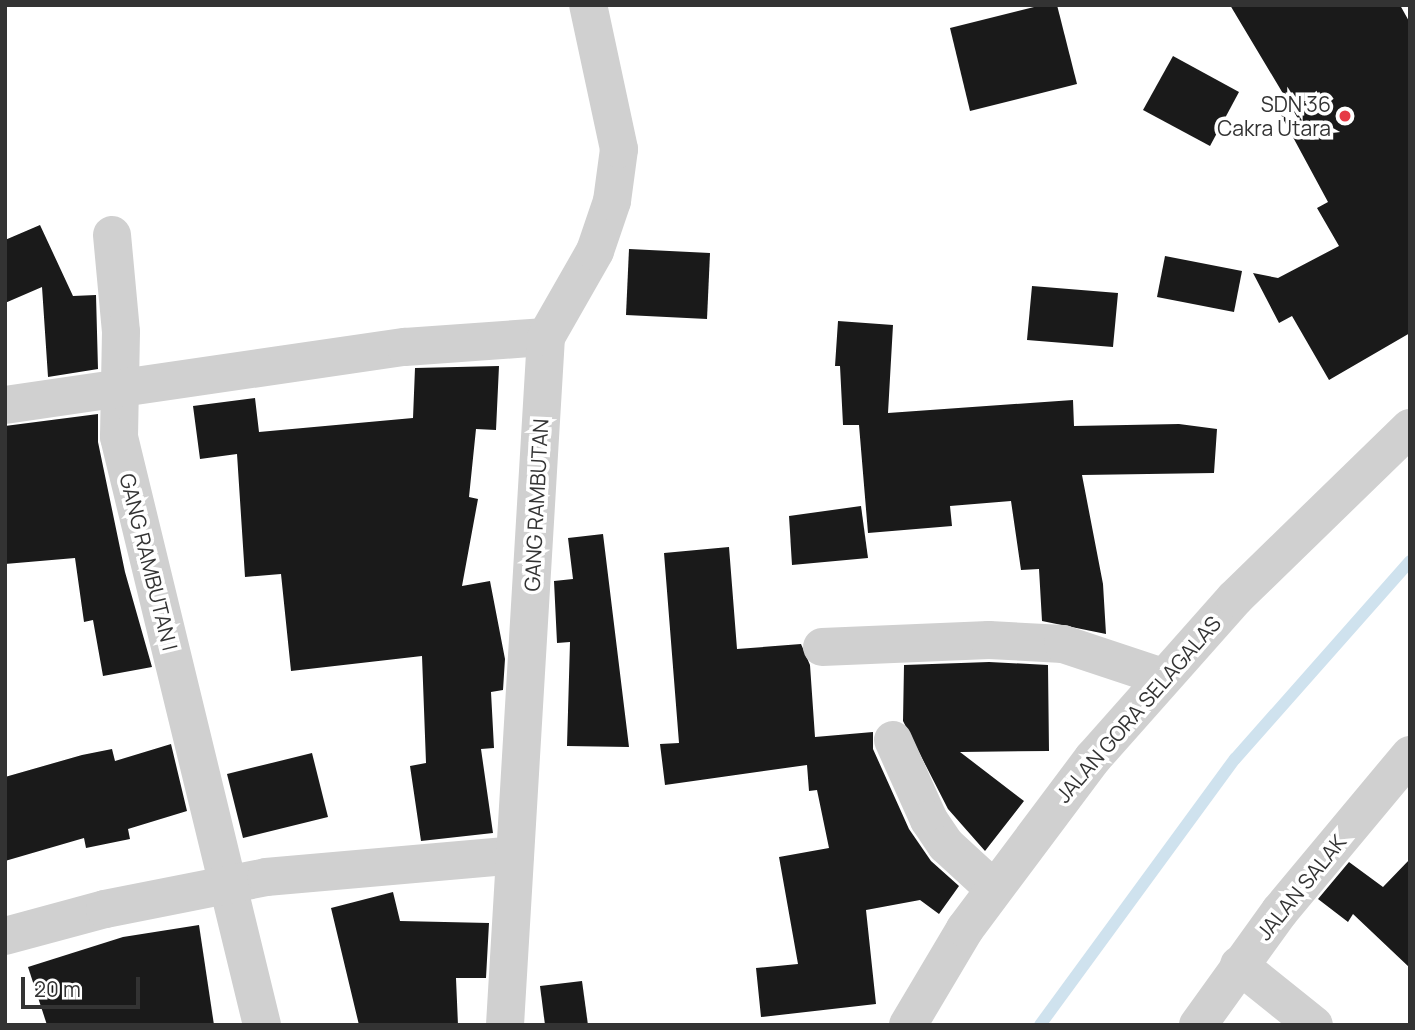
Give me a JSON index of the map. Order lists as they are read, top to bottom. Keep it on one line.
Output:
{"streets":{"street":["GANG RAMBUTAN","GANG RAMBUTAN I","JALAN GORA SELAGALAS","JALAN SALAK"]},"places":["SDN 36 Cakra Utara"],"scale_bar":"20 m"}
